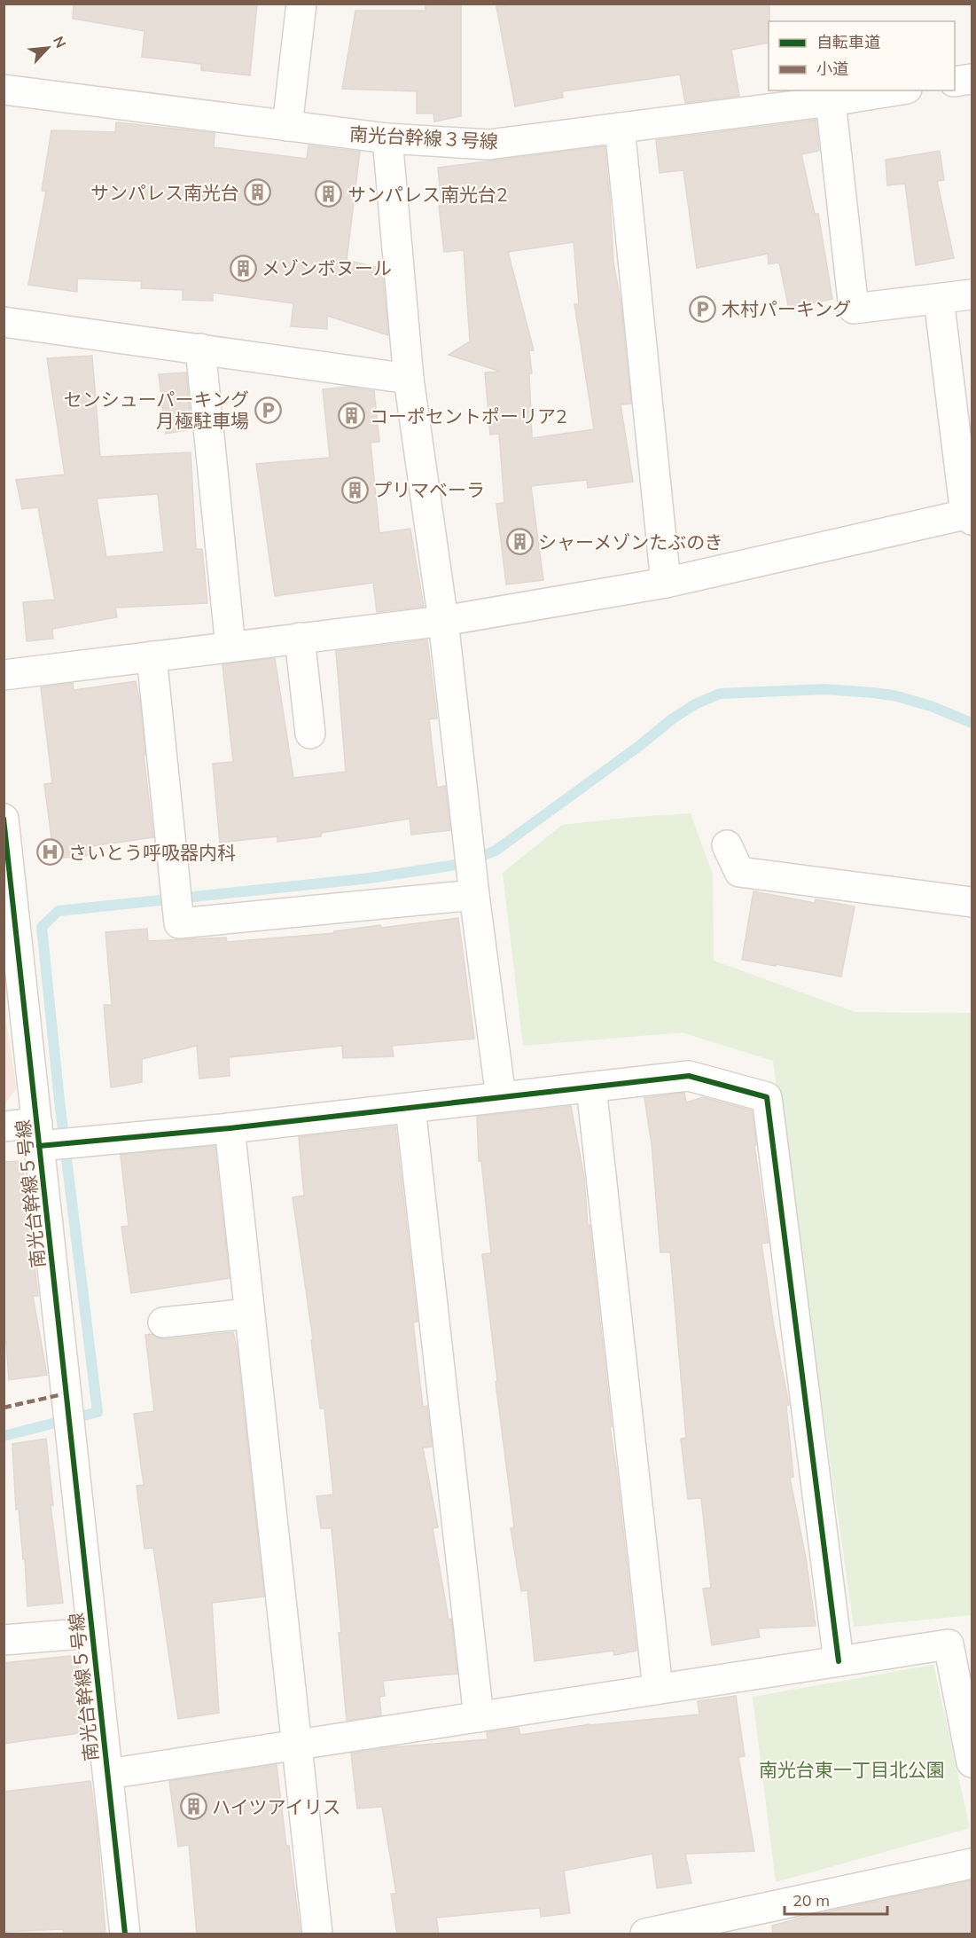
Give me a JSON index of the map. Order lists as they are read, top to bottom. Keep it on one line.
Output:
{"streets":{"street":["南光台幹線３号線","南光台幹線５号線"]},"parks":["南光台東一丁目北公園"],"places":{"building":["サンパレス南光台","サンパレス南光台2","メゾンボヌール","コーポセントポーリア2","プリマベーラ","シャーメゾンたぶのき","ハイツアイリス"],"parking":["木村パーキング","センシューパーキング 月極駐車場"],"hospital":["さいとう呼吸器内科"]},"legend":["自転車道","小道"],"scale_bar":"20 m","north":"top right"}
